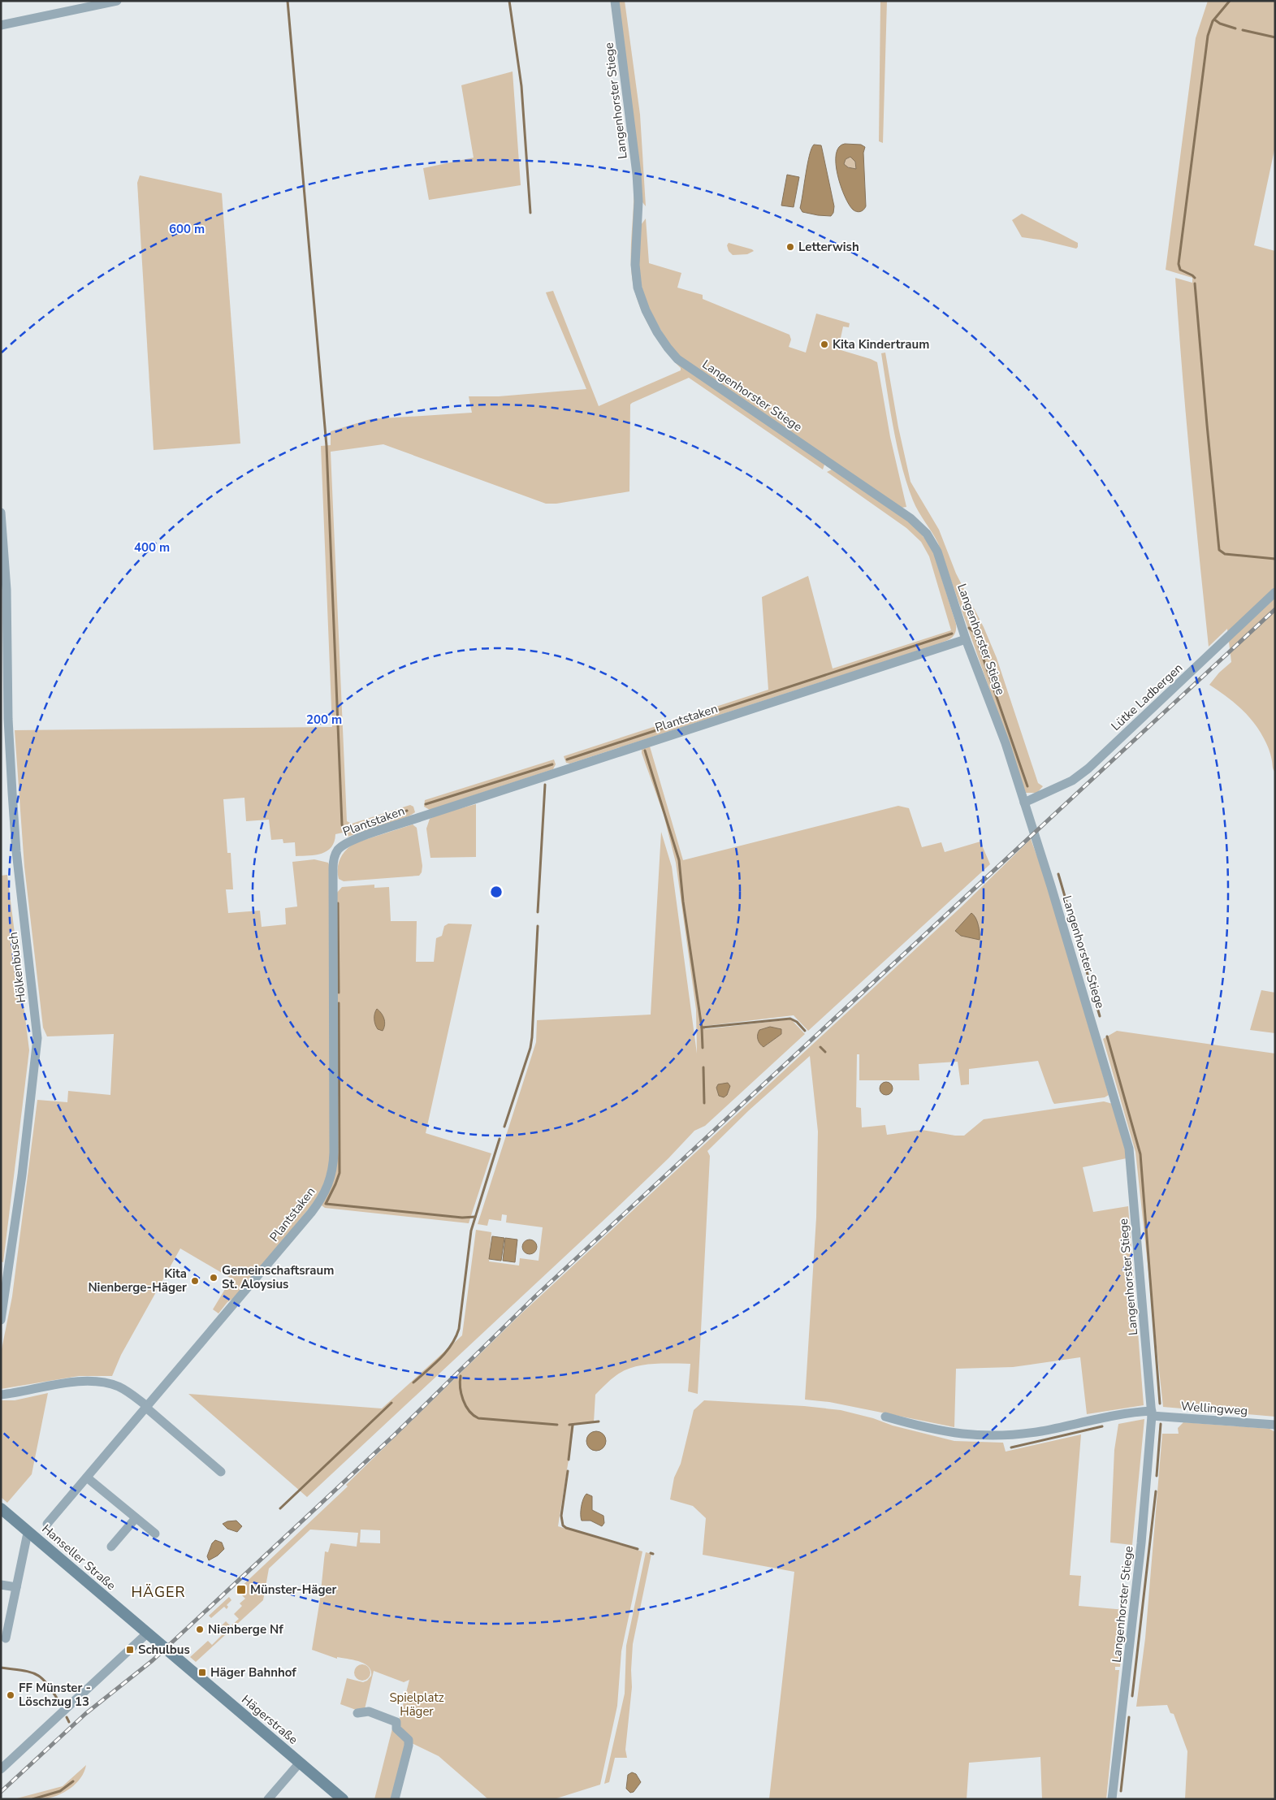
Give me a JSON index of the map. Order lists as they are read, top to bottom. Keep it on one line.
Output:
{"streets":{"main road":["Hanseller Straße","Hägerstraße"],"street":["Langenhorster Stiege","Lütke Ladbergen","Plantstaken","Hölkenbusch","Wellingweg"]},"crossings":[["Langenhorster Stiege","Lütke Ladbergen"],["Langenhorster Stiege","Plantstaken"],["Langenhorster Stiege","Wellingweg"],["Hanseller Straße","Hägerstraße"]],"districts":["HÄGER"],"parks":["Spielplatz Häger"],"places":{"other":["Letterwish","Kita Kindertraum","Gemeinschaftsraum St. Aloysius","Kita Nienberge-Häger","Nienberge Nf","FF Münster - Löschzug 13"],"transit":["Münster-Häger","Schulbus","Häger Bahnhof"]},"rings":["600 m","400 m","200 m"]}
